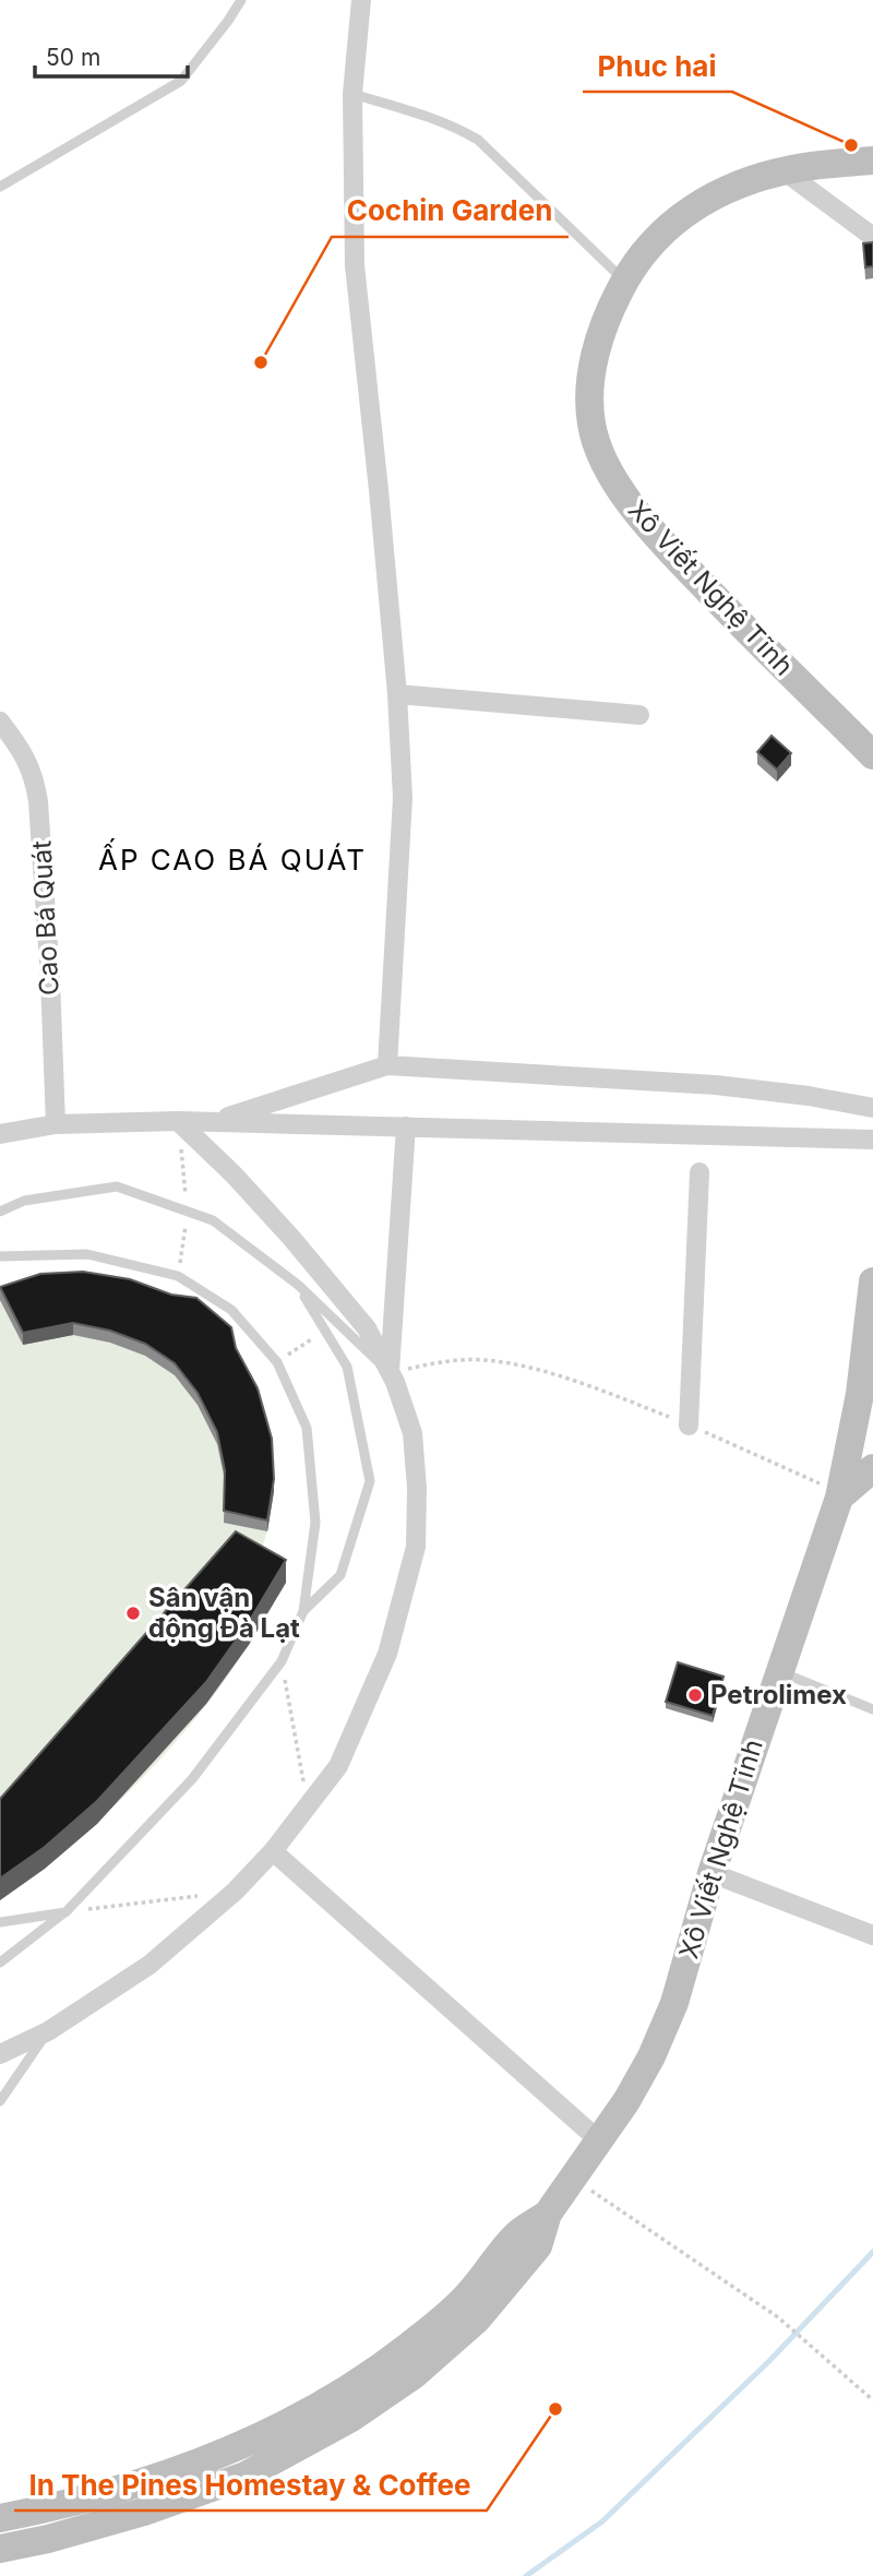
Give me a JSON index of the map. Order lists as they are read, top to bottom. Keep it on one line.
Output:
{"streets":{"main road":["Xô Viết Nghệ Tĩnh"],"street":["Cao Bá Quát"]},"districts":["ẤP CAO BÁ QUÁT"],"places":["Phuc hai","Cochin Garden","Sân vận động Đà Lạt","Petrolimex","In The Pines Homestay & Coffee"],"scale_bar":"50 m"}
